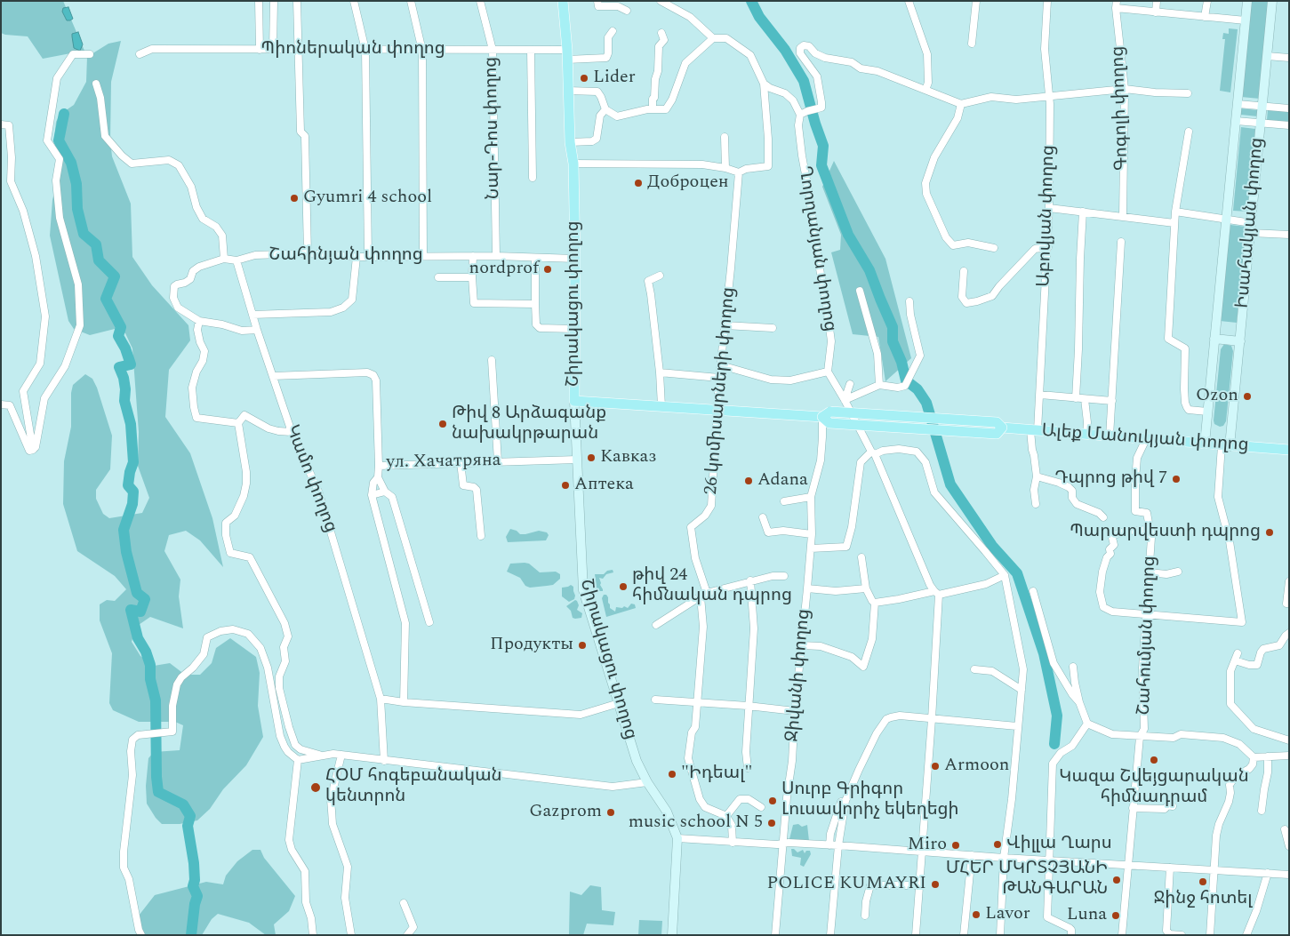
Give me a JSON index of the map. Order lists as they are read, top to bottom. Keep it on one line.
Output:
{"streets":{"main road":["Շիրակացու փողոց","Ալեք Մանուկյան փողոց"],"street":["Պիոներական փողոց","Գոգոլի փողոց","Նար-Դոս փողոց","Աբովյան փողոց","Իսահակյան փողոց","Ղորղանյան փողոց","Շահինյան փողոց","26 կոմիսարների փողոց","ул. Хачатряна","Կամո փողոց","Շահումյան փողոց","Ջիվանի փողոց"]},"crossings":[["Պիոներական փողոց","Նար-Դոս փողոց"],["Պիոներական փողոց","Շիրակացու փողոց"],["Նար-Դոս փողոց","Շահինյան փողոց"],["Աբովյան փողոց","Ալեք Մանուկյան փողոց"],["Իսահակյան փողոց","Ալեք Մանուկյան փողոց"],["Իսահակյան փողոց","Շահումյան փողոց"],["Շահինյան փողոց","Շիրակացու փողոց"],["Շահինյան փողոց","Կամո փողոց"],["Շիրակացու փողոց","Ալեք Մանուկյան փողոց"],["Շիրակացու փողոց","ул. Хачатряна"],["26 կոմիսարների փողոց","Ալեք Մանուկյան փողոց"],["Ալեք Մանուկյան փողոց","Շահումյան փողոց"],["Ալեք Մանուկյան փողոց","Ջիվանի փողոց"],["ул. Хачатряна","Կամո փողոց"]],"places":["Lider","Доброцен","Gyumri 4 school","nordprof","Ozon","Թիվ 8 Արձագանք նախակրթարան","Кавказ","Դպրոց թիվ 7","Adana","Аптека","Պարարվեստի դպրոց","թիվ 24 հիմնական դպրոց","Продукты","Կազա Շվեյցարական հիմնադրամ","Armoon","\"Իդեալ\"","ՀՕՄ հոգեբանական կենտրոն","Սուրբ Գրիգոր Լուսավորիչ եկեղեցի","Gazprom","music school N 5","Վիլլա Ղարս","Miro","ՄՀԵՐ ՄԿՐՏՉՅԱՆԻ ԹԱՆԳԱՐԱՆ","Ջինջ հոտել","POLICE KUMAYRI","Lavor","Luna"]}
